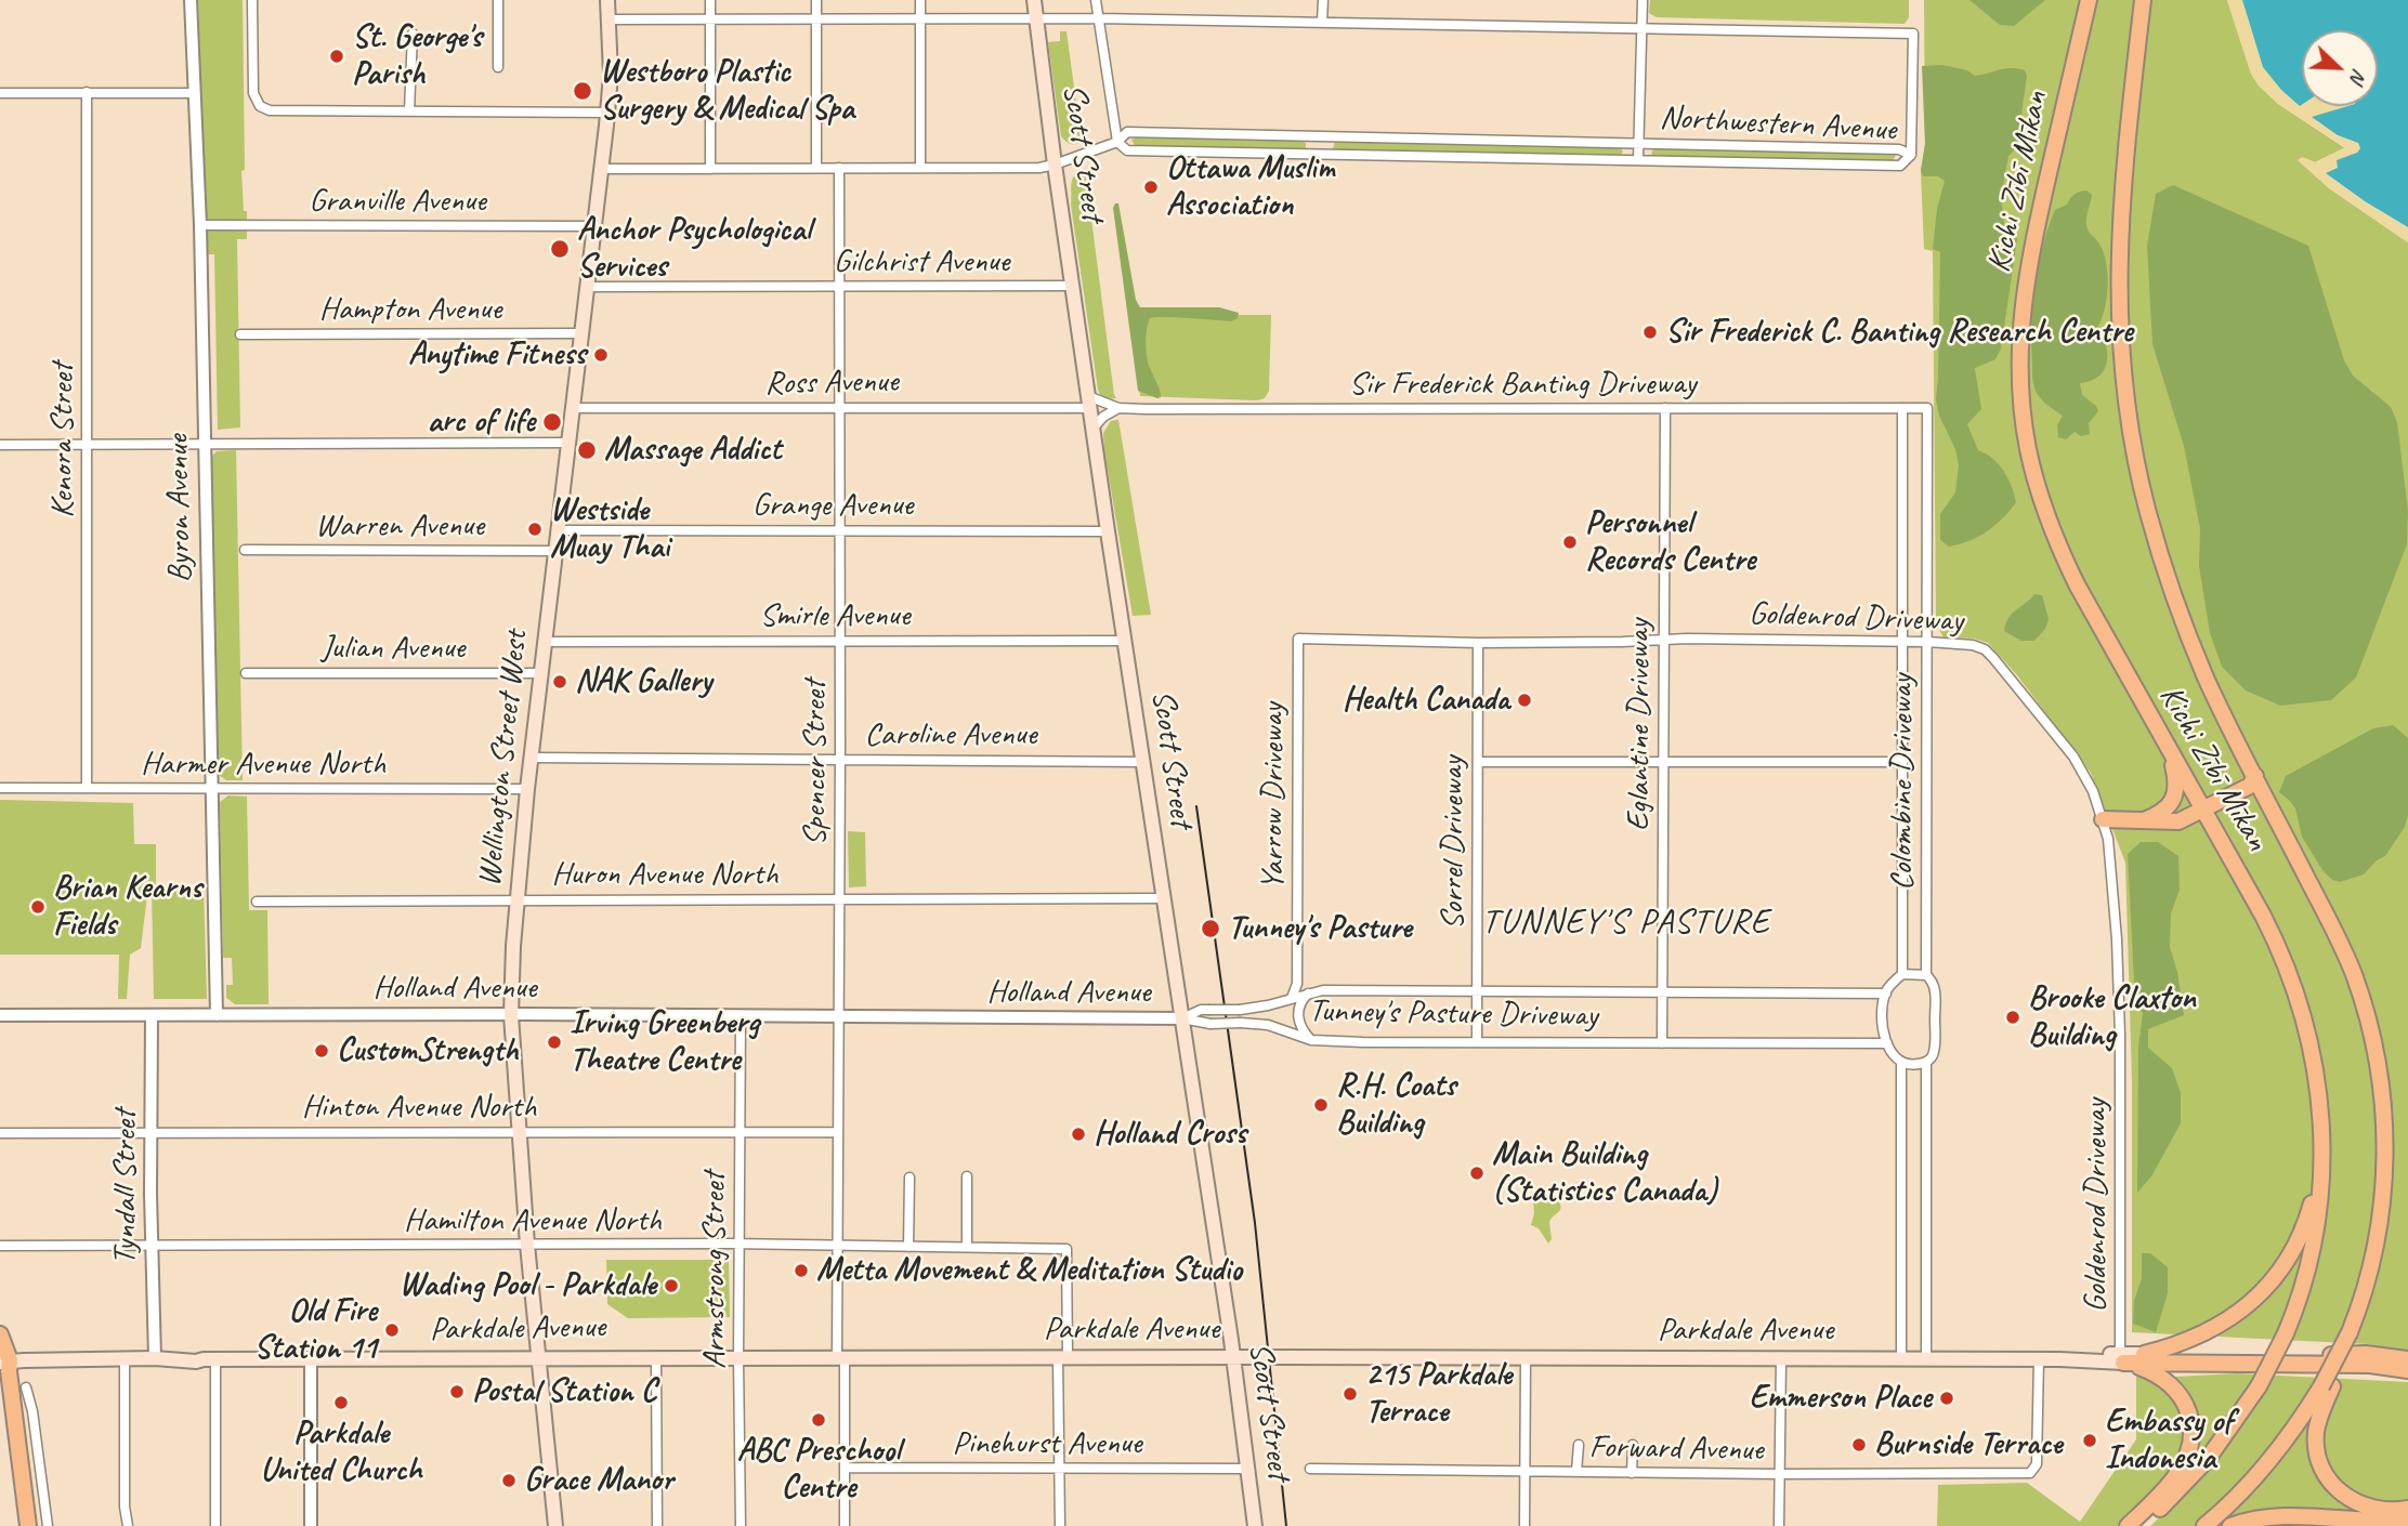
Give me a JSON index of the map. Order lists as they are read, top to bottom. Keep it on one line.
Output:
{"streets":{"highway":["Kichi Zībī Mīkan"],"main road":["Scott Street","Wellington Street West","Parkdale Avenue"],"street":["Northwestern Avenue","Granville Avenue","Gilchrist Avenue","Hampton Avenue","Ross Avenue","Sir Frederick Banting Driveway","Kenora Street","Grange Avenue","Byron Avenue","Warren Avenue","Smirle Avenue","Goldenrod Driveway","Julian Avenue","Eglantine Driveway","Caroline Avenue","Spencer Street","Harmer Avenue North","Colombine Driveway","Yarrow Driveway","Sorrel Driveway","Huron Avenue North","Holland Avenue","Tunney's Pasture Driveway","Hinton Avenue North","Tyndall Street","Hamilton Avenue North","Armstrong Street","Pinehurst Avenue","Forward Avenue"]},"crossings":[["Northwestern Avenue","Scott Street"],["Northwestern Avenue","Wellington Street West"],["Northwestern Avenue","Spencer Street"],["Scott Street","Gilchrist Avenue"],["Scott Street","Ross Avenue"],["Scott Street","Sir Frederick Banting Driveway"],["Scott Street","Grange Avenue"],["Scott Street","Smirle Avenue"],["Scott Street","Caroline Avenue"],["Scott Street","Huron Avenue North"],["Scott Street","Holland Avenue"],["Scott Street","Tunney's Pasture Driveway"],["Scott Street","Parkdale Avenue"],["Scott Street","Pinehurst Avenue"],["Granville Avenue","Byron Avenue"],["Granville Avenue","Wellington Street West"],["Gilchrist Avenue","Wellington Street West"],["Gilchrist Avenue","Spencer Street"],["Hampton Avenue","Wellington Street West"],["Ross Avenue","Sir Frederick Banting Driveway"],["Ross Avenue","Wellington Street West"],["Ross Avenue","Spencer Street"],["Sir Frederick Banting Driveway","Eglantine Driveway"],["Sir Frederick Banting Driveway","Colombine Driveway"],["Kenora Street","Harmer Avenue North"],["Grange Avenue","Wellington Street West"],["Grange Avenue","Spencer Street"],["Byron Avenue","Harmer Avenue North"],["Byron Avenue","Holland Avenue"],["Warren Avenue","Wellington Street West"],["Smirle Avenue","Wellington Street West"],["Smirle Avenue","Spencer Street"],["Goldenrod Driveway","Eglantine Driveway"],["Goldenrod Driveway","Colombine Driveway"],["Goldenrod Driveway","Yarrow Driveway"],["Goldenrod Driveway","Sorrel Driveway"],["Goldenrod Driveway","Parkdale Avenue"],["Julian Avenue","Wellington Street West"],["Eglantine Driveway","Tunney's Pasture Driveway"],["Caroline Avenue","Wellington Street West"],["Caroline Avenue","Spencer Street"],["Wellington Street West","Harmer Avenue North"],["Wellington Street West","Huron Avenue North"],["Wellington Street West","Holland Avenue"],["Wellington Street West","Hinton Avenue North"],["Wellington Street West","Hamilton Avenue North"],["Wellington Street West","Parkdale Avenue"],["Spencer Street","Huron Avenue North"],["Spencer Street","Holland Avenue"],["Spencer Street","Hinton Avenue North"],["Spencer Street","Hamilton Avenue North"],["Spencer Street","Parkdale Avenue"],["Spencer Street","Pinehurst Avenue"],["Yarrow Driveway","Tunney's Pasture Driveway"],["Sorrel Driveway","Tunney's Pasture Driveway"],["Holland Avenue","Tunney's Pasture Driveway"],["Holland Avenue","Tyndall Street"],["Holland Avenue","Armstrong Street"],["Hinton Avenue North","Tyndall Street"],["Hinton Avenue North","Armstrong Street"],["Tyndall Street","Hamilton Avenue North"],["Tyndall Street","Parkdale Avenue"],["Hamilton Avenue North","Armstrong Street"],["Hamilton Avenue North","Parkdale Avenue"],["Armstrong Street","Parkdale Avenue"],["Parkdale Avenue","Forward Avenue"]],"districts":["TUNNEY'S PASTURE"],"places":["St. George's Parish","Westboro Plastic Surgery & Medical Spa","Ottawa Muslim Association","Anchor Psychological Services","Sir Frederick C. Banting Research Centre","Anytime Fitness","arc of life","Massage Addict","Westside Muay Thai","Personnel Records Centre","NAK Gallery","Health Canada","Brian Kearns Fields","Tunney's Pasture","Brooke Claxton Building","Irving Greenberg Theatre Centre","CustomStrength","R.H. Coats Building","Holland Cross","Main Building (Statistics Canada)","Metta Movement & Meditation Studio","Wading Pool - Parkdale","Old Fire Station 11","Postal Station C","215 Parkdale Terrace","Emmerson Place","Parkdale United Church","ABC Preschool Centre","Embassy of Indonesia","Burnside Terrace","Grace Manor"],"north":"bottom right"}
